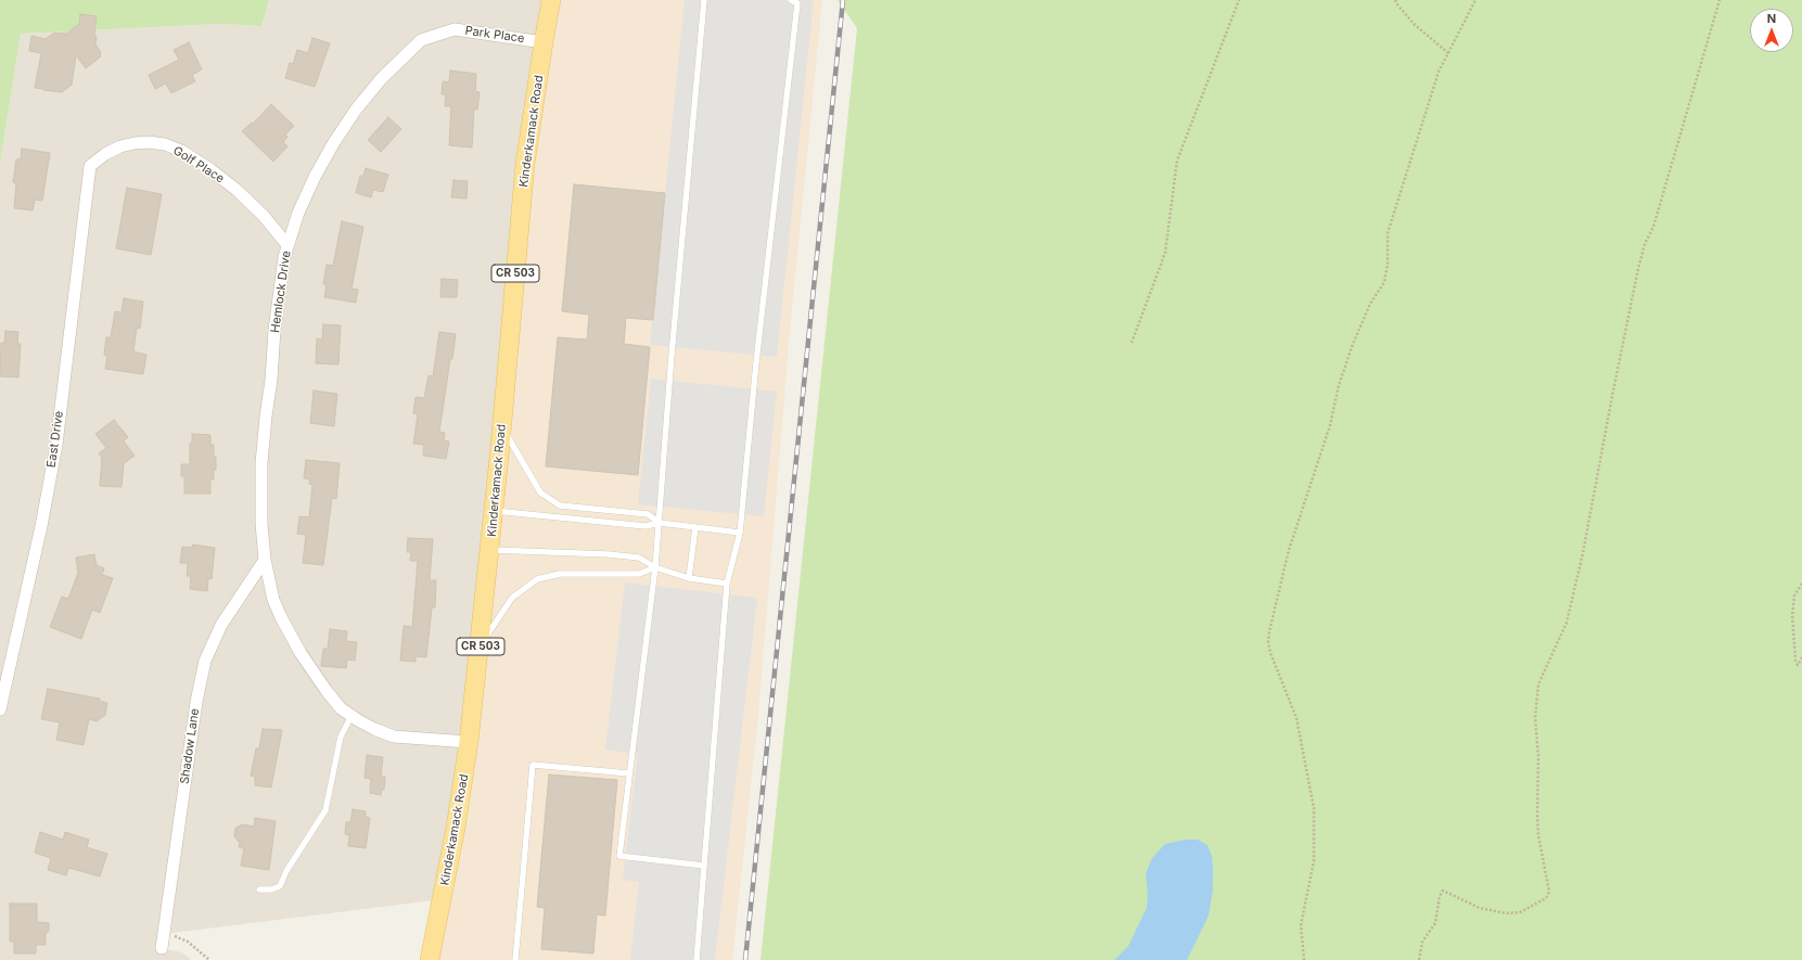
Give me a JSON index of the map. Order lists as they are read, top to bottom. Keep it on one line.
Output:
{"streets":{"main road":["Kinderkamack Road","CR 503"],"street":["Park Place","Golf Place","Hemlock Drive","East Drive","Shadow Lane"]},"crossings":[["Park Place","Kinderkamack Road"],["Park Place","Hemlock Drive"],["Kinderkamack Road","Hemlock Drive"],["Golf Place","Hemlock Drive"],["Golf Place","East Drive"],["Hemlock Drive","Shadow Lane"]],"north":"top"}
